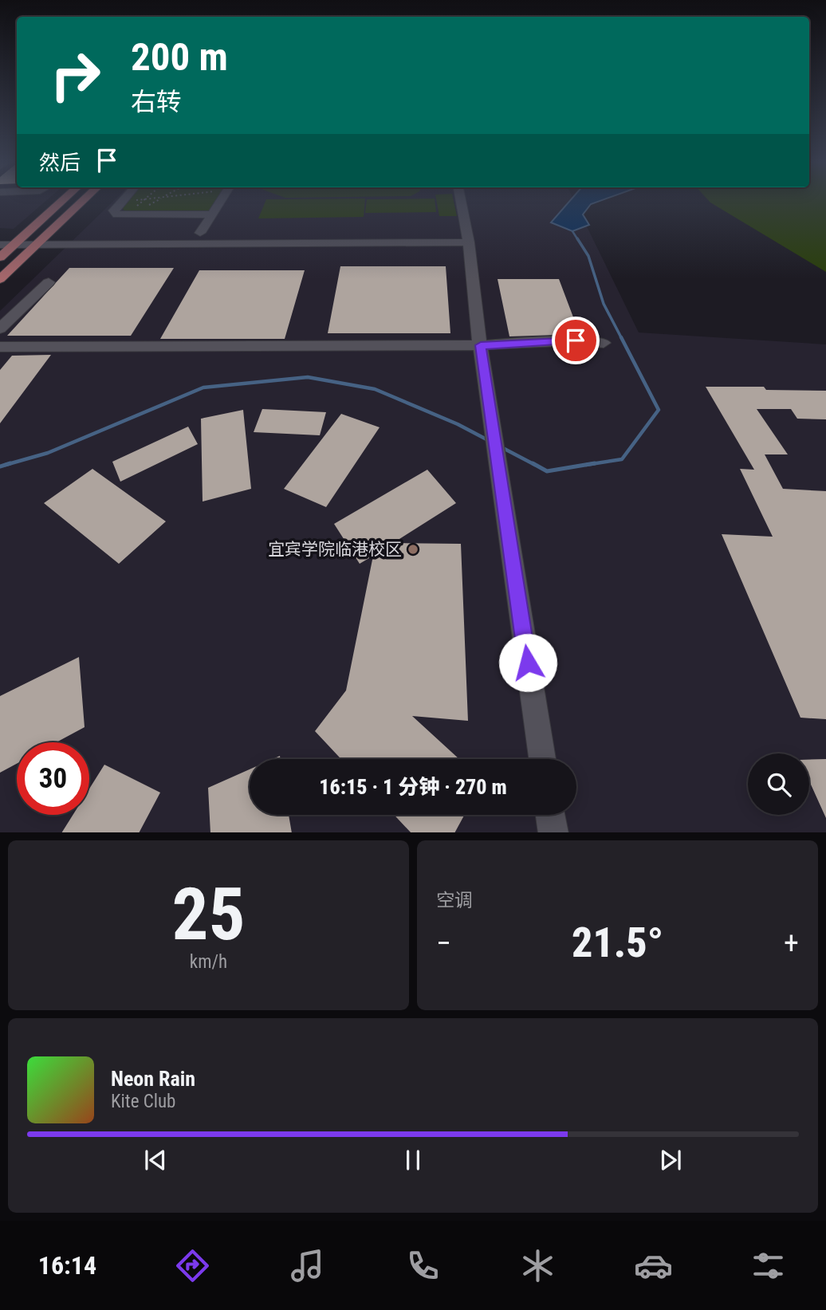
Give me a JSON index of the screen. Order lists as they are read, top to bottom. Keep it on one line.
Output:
{"places":["宜宾学院临港校区"],"page":{"turn":["200 m","右转"],"then":"然后","limit":"30","trip":"16:15 · 1 分钟 · 270 m","tile":[["25","km/h"],"空调"],"heat":["−","21.5°","+"],"song":["Neon Rain","Kite Club"],"tabs":"16:14"}}
